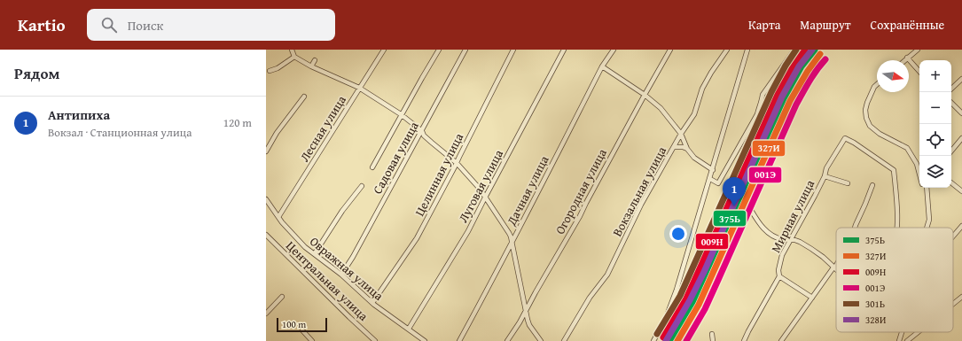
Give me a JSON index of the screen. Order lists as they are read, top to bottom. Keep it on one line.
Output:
{"streets":{"street":["Лесная улица","Садовая улица","Целинная улица","Луговая улица","Дачная улица","Огородная улица","Вокзальная улица","Мирная улица","Овражная улица","Центральная улица"]},"crossings":[["Лесная улица","Овражная улица"],["Садовая улица","Овражная улица"],["Целинная улица","Овражная улица"],["Луговая улица","Овражная улица"]],"lines":["transit line 375Ь","transit line 009Н","transit line 301Ь","transit line 328И","transit line 327И","transit line 001Э"],"legend":["375Ь","327И","009Н","001Э","301Ь","328И"],"scale_bar":"100 m","north":"right","page":{"header":"Kartio","search":"Поиск","nav":["Карта","Маршрут","Сохранённые"],"heading":"Рядом","map_buttons":["+","−"],"list":[{"mark":"1","name":"Антипиха","note":"Вокзал · Станционная улица","value":"120 m"}],"pins":"1","scale":"100 m"}}
